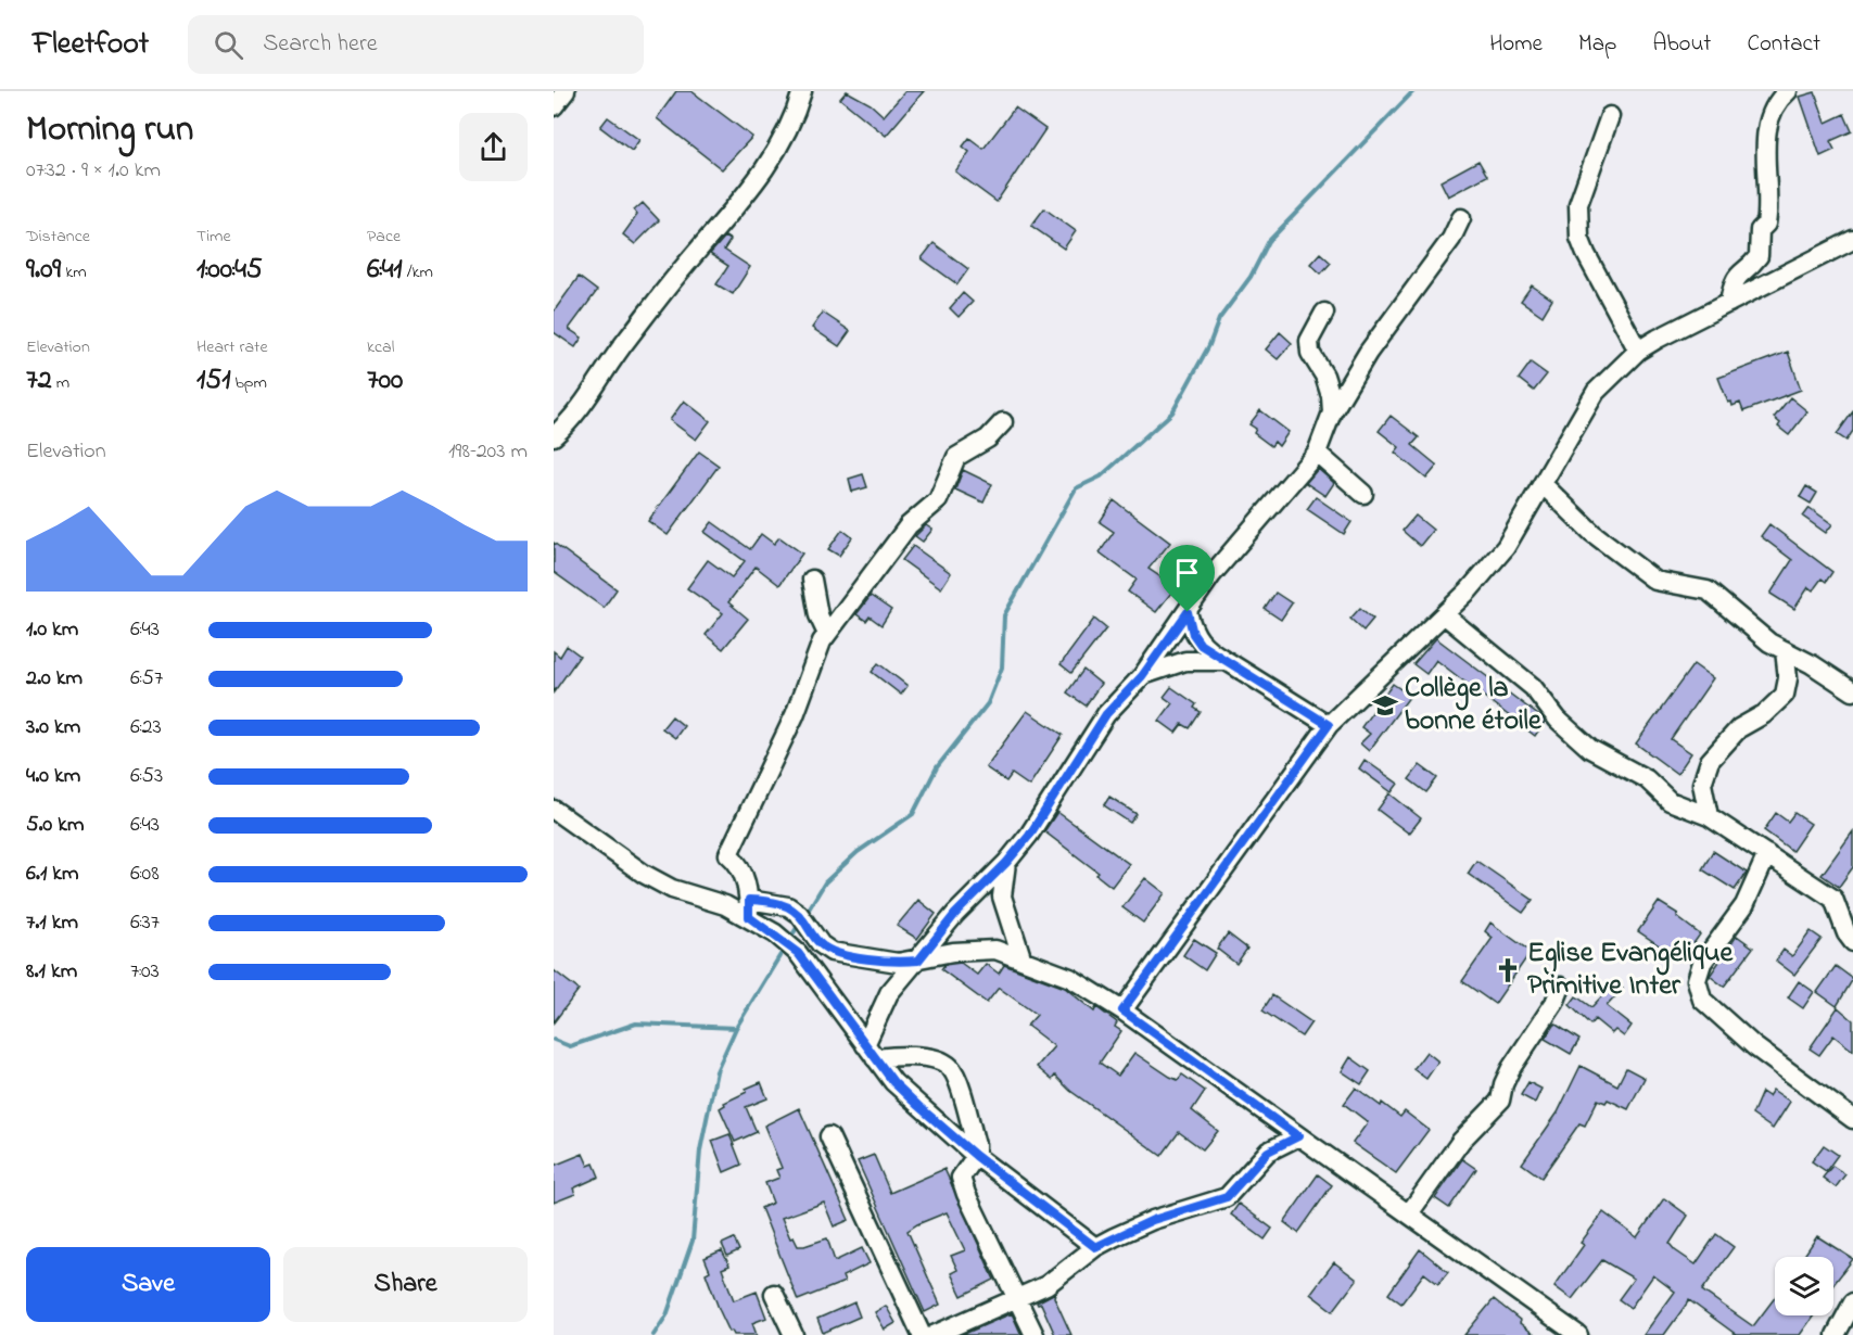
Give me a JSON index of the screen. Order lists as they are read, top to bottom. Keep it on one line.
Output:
{"places":{"school or university":["Collège la bonne étoile"],"church":["Eglise Evangélique Primitive Inter"]},"page":{"header":"Fleetfoot","search":"Search here","nav":["Home","Map","About","Contact"],"heading":["Morning run","07:32 · 9 × 1.0 km"],"stats":[["Distance","9.09 km"],["Time","1:00:45"],["Pace","6:41 /km"],["Elevation","72 m"],["Heart rate","151 bpm"],["kcal","700"]],"chart":["Elevation","198–203 m"],"list":[{"name":"1.0 km","note":"6:43"},{"name":"2.0 km","note":"6:57"},{"name":"3.0 km","note":"6:23"},{"name":"4.0 km","note":"6:53"},{"name":"5.0 km","note":"6:43"},{"name":"6.1 km","note":"6:08"},{"name":"7.1 km","note":"6:37"},{"name":"8.1 km","note":"7:03"}],"buttons":["Save","Share"]}}
